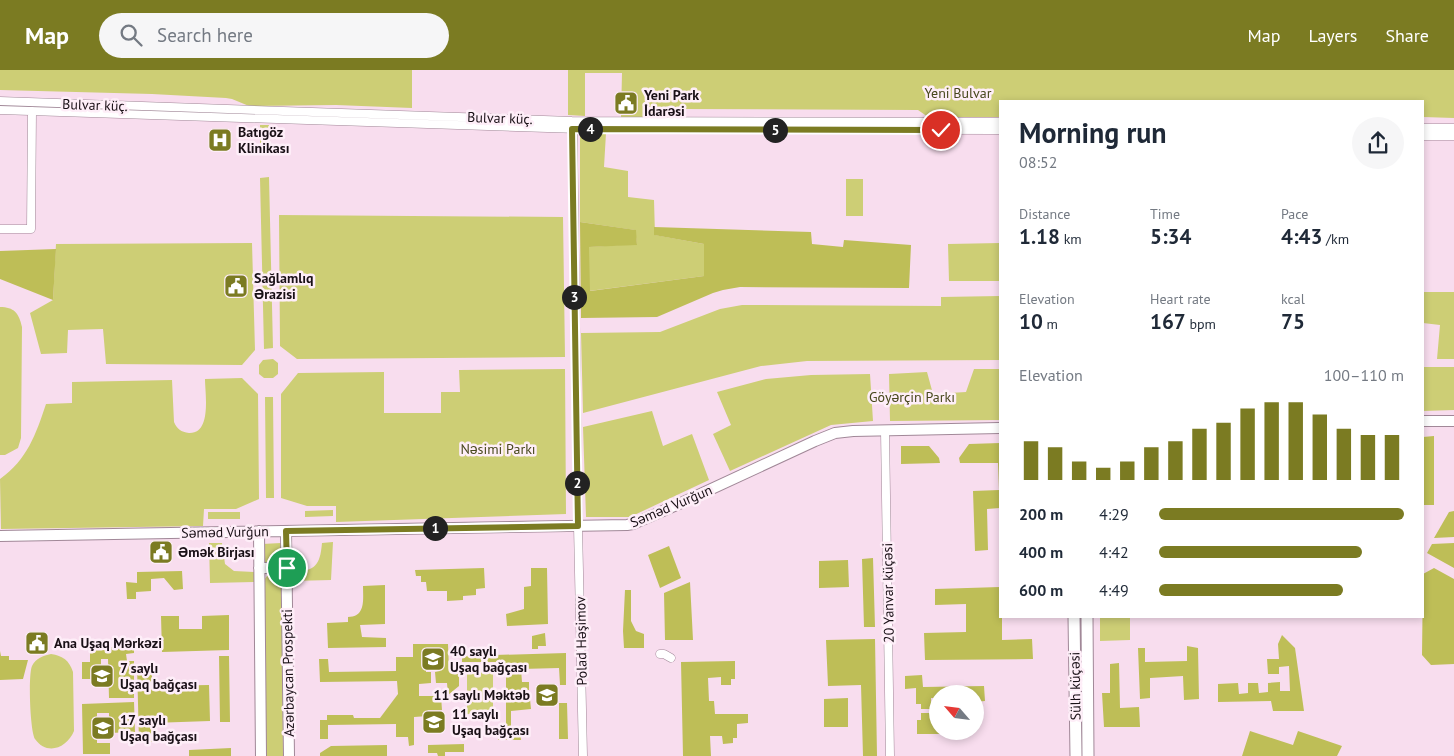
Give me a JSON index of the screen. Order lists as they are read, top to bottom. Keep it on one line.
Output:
{"streets":{"highway":["Sülh küçəsi"],"main road":["Səməd Vurğun","Azərbaycan Prospekti"],"street":["Bulvar küç.","20 Yanvar küçəsi","Polad Həşimov"]},"crossings":[["Bulvar küç.","Polad Həşimov"],["Səməd Vurğun","20 Yanvar küçəsi"],["Səməd Vurğun","Polad Həşimov"],["Səməd Vurğun","Azərbaycan Prospekti"]],"parks":["Yeni Bulvar","Göyərçin Parkı","Nəsimi Parkı"],"places":{"public building":["Yeni Park İdarəsi","Sağlamlıq Ərazisi","Əmək Birjası","Ana Uşaq Mərkəzi"],"hospital":["Batıgöz Klinikası"],"school or university":["40 saylı Uşaq bağçası","7 saylı Uşaq bağçası","11 saylı Məktəb","11 saylı Uşaq bağçası","17 saylı Uşaq bağçası"]},"north":"top left","page":{"header":"Map","search":"Search here","nav":["Map","Layers","Share"],"heading":["Morning run","08:52"],"pins":["4","5","3","2","1"],"stats":[["Distance","1.18 km"],["Time","5:34"],["Pace","4:43 /km"],["Elevation","10 m"],["Heart rate","167 bpm"],["kcal","75"]],"chart":["Elevation","100–110 m"],"list":[{"name":"200 m","note":"4:29"},{"name":"400 m","note":"4:42"},{"name":"600 m","note":"4:49"}]}}
